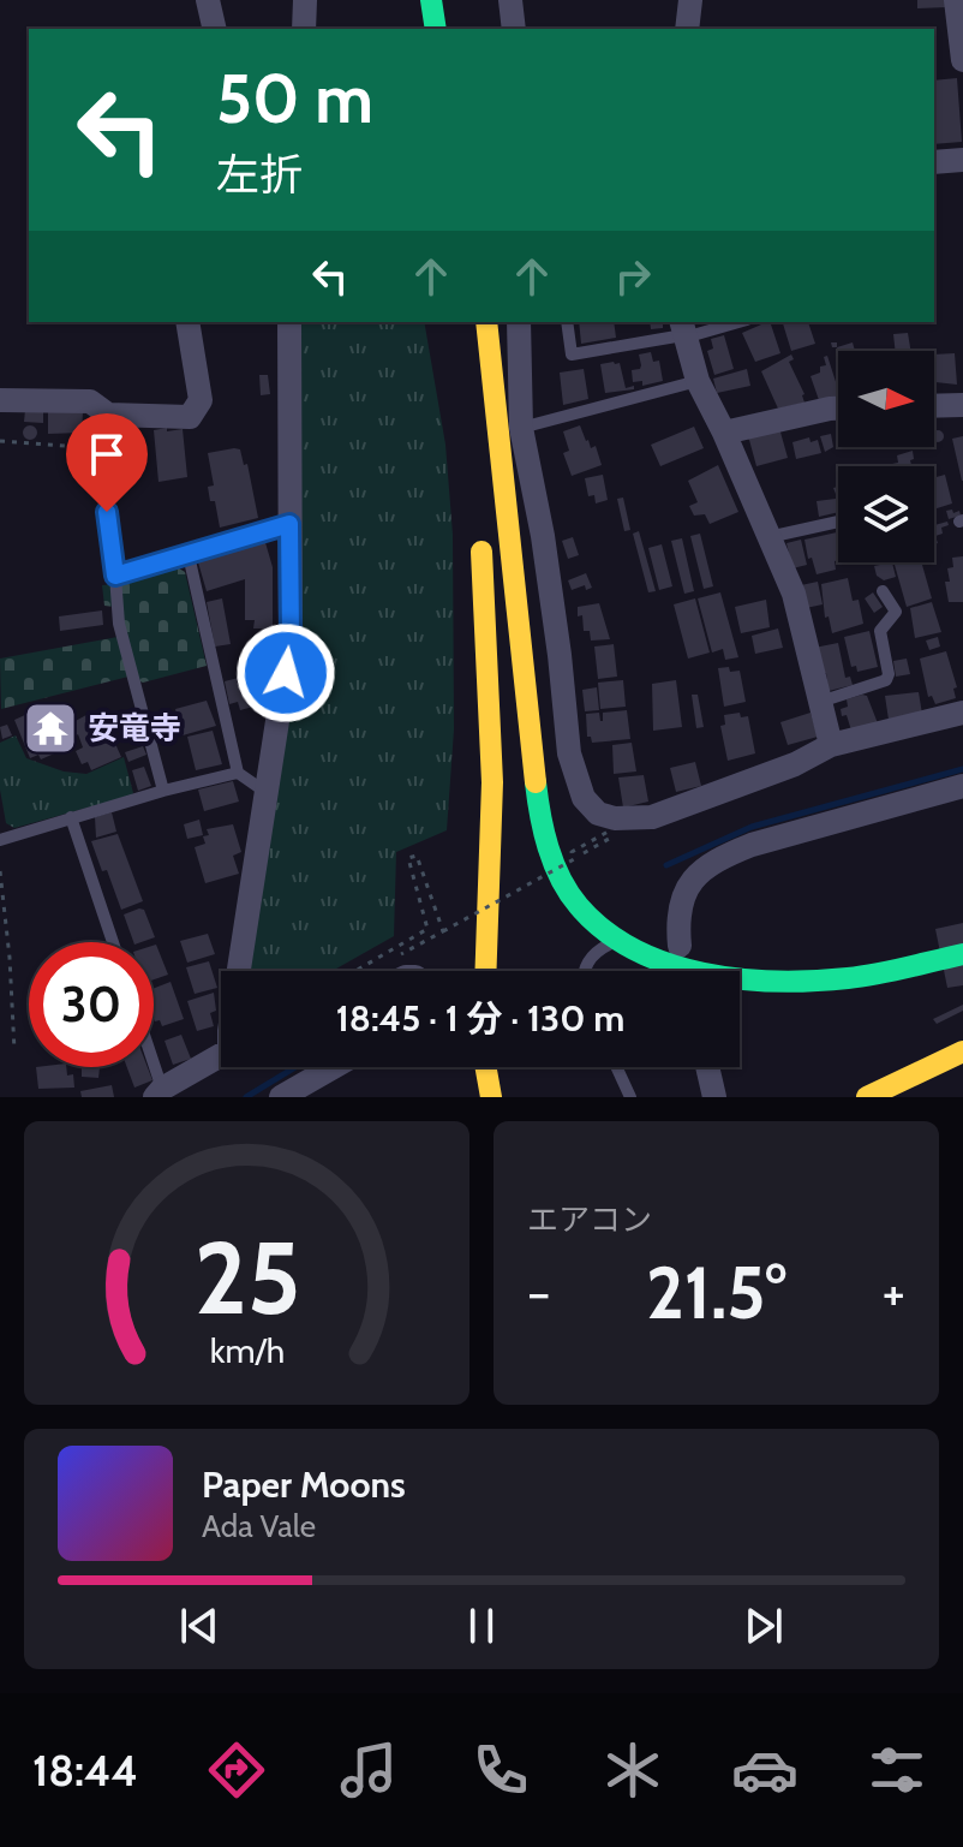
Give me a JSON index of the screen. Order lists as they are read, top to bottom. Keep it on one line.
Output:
{"places":{"temple":["安竜寺"]},"north":"right","page":{"turn":["50 m","左折"],"limit":"30","trip":"18:45 · 1 分 · 130 m","tile":"エアコン","heat":["−","21.5°","+"],"song":["Paper Moons","Ada Vale"],"tabs":"18:44","gauge":["25","km/h"]}}
